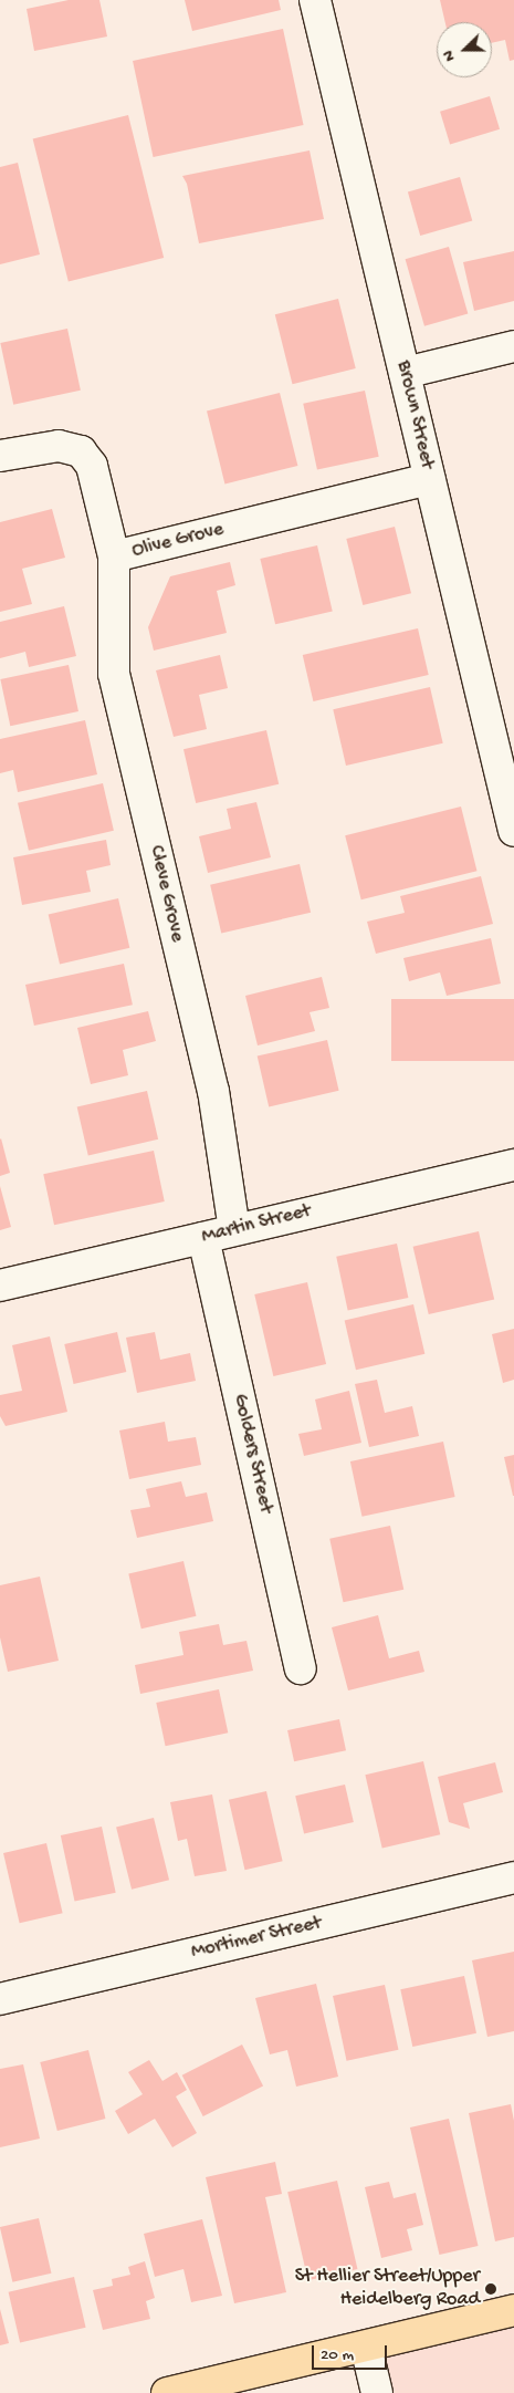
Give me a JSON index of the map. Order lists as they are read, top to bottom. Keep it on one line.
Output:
{"streets":{"street":["Brown Street","Olive Grove","Cleve Grove","Martin Street","Golders Street","Mortimer Street"]},"crossings":[["Brown Street","Olive Grove"],["Olive Grove","Cleve Grove"],["Cleve Grove","Martin Street"],["Martin Street","Golders Street"]],"places":["St Hellier Street/Upper Heidelberg Road"],"scale_bar":"20 m","north":"left"}
